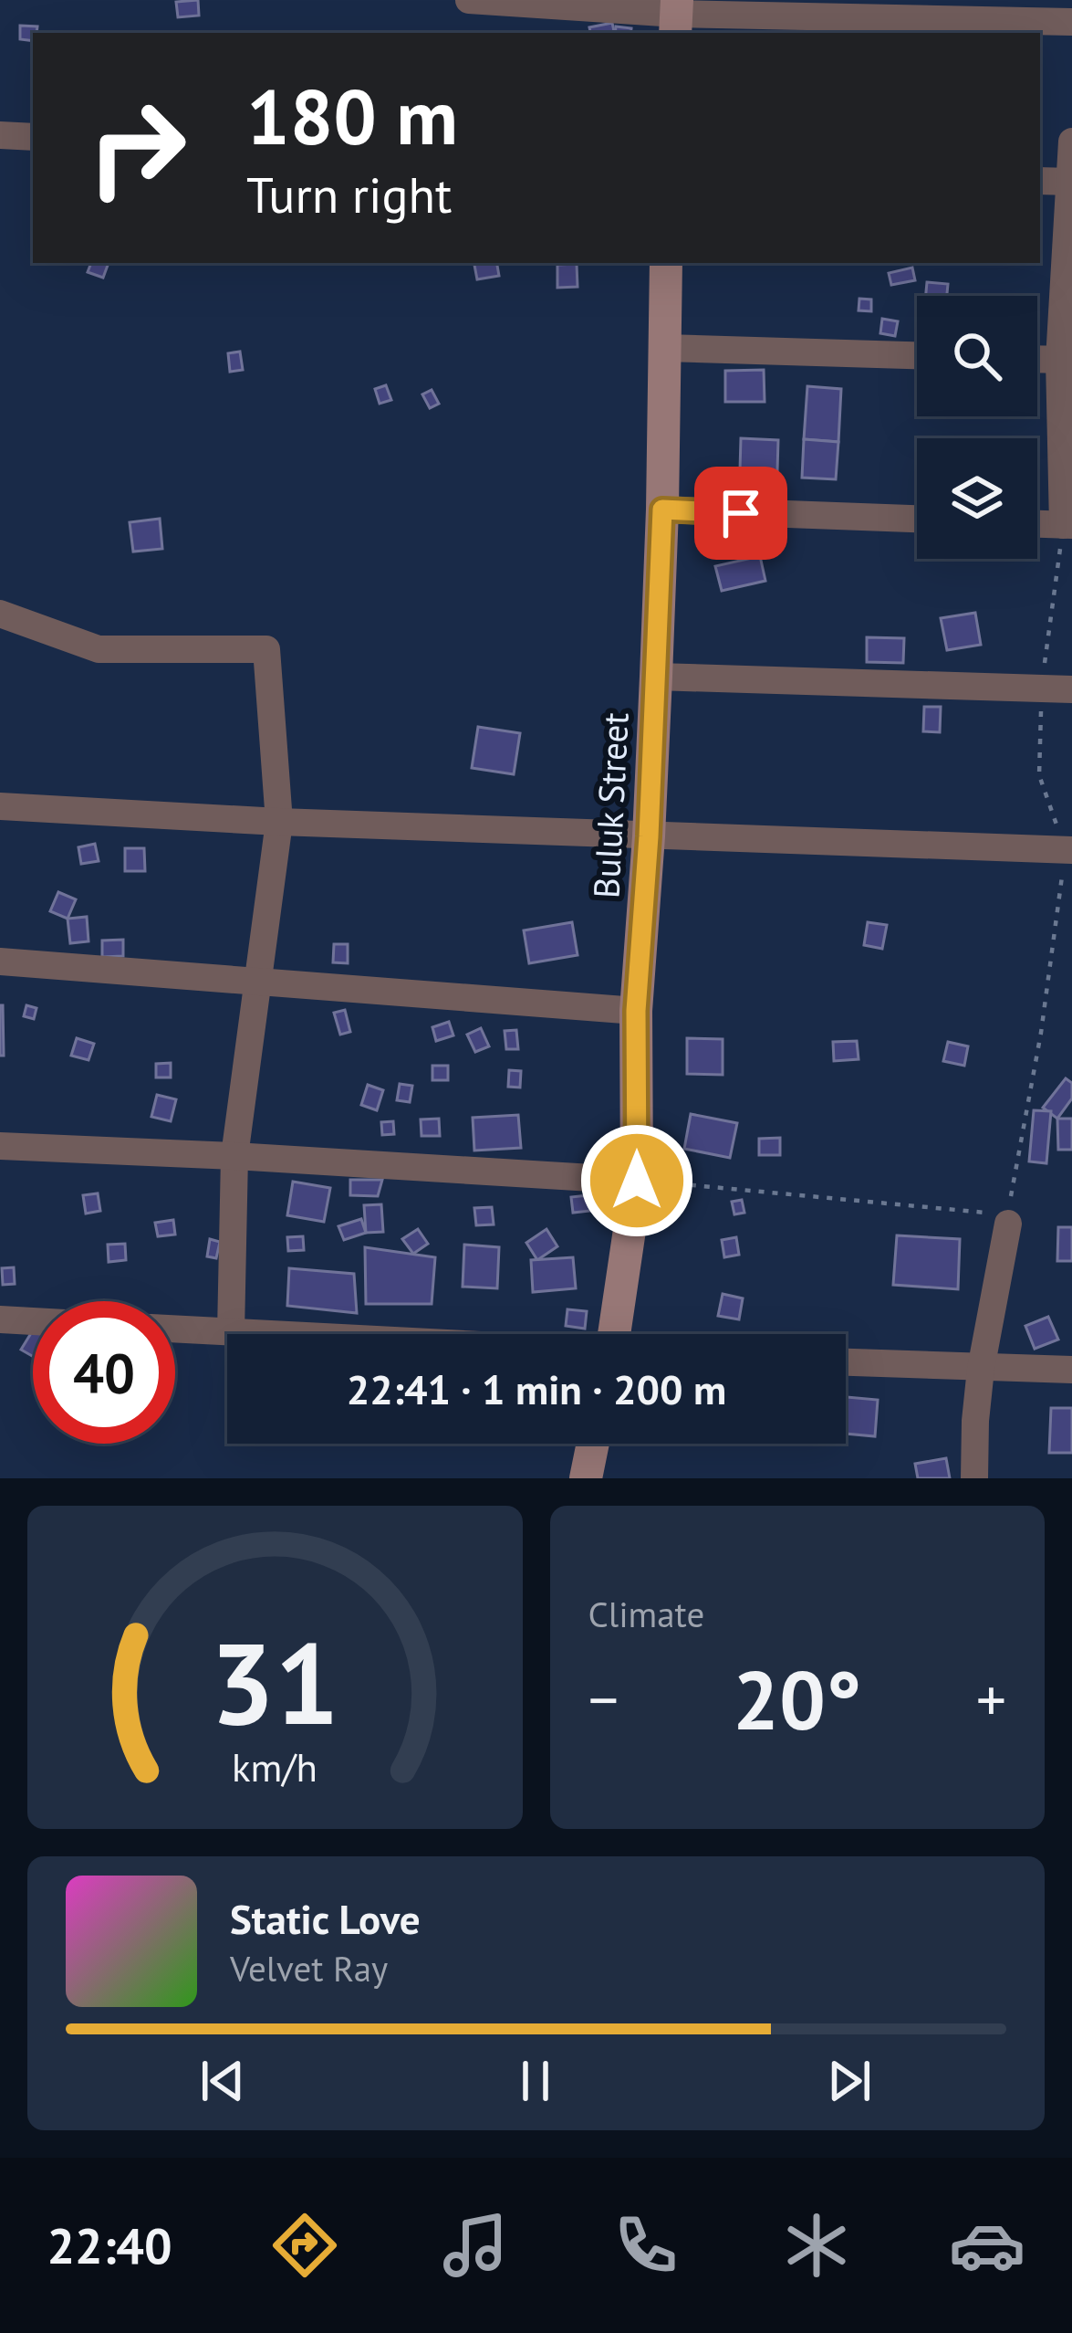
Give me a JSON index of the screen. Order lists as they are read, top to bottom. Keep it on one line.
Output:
{"streets":{"street":["Buluk Street"]},"page":{"turn":["180 m","Turn right"],"limit":"40","trip":"22:41 · 1 min · 200 m","tile":"Climate","heat":["−","20°","+"],"song":["Static Love","Velvet Ray"],"tabs":"22:40","gauge":["31","km/h"]}}
